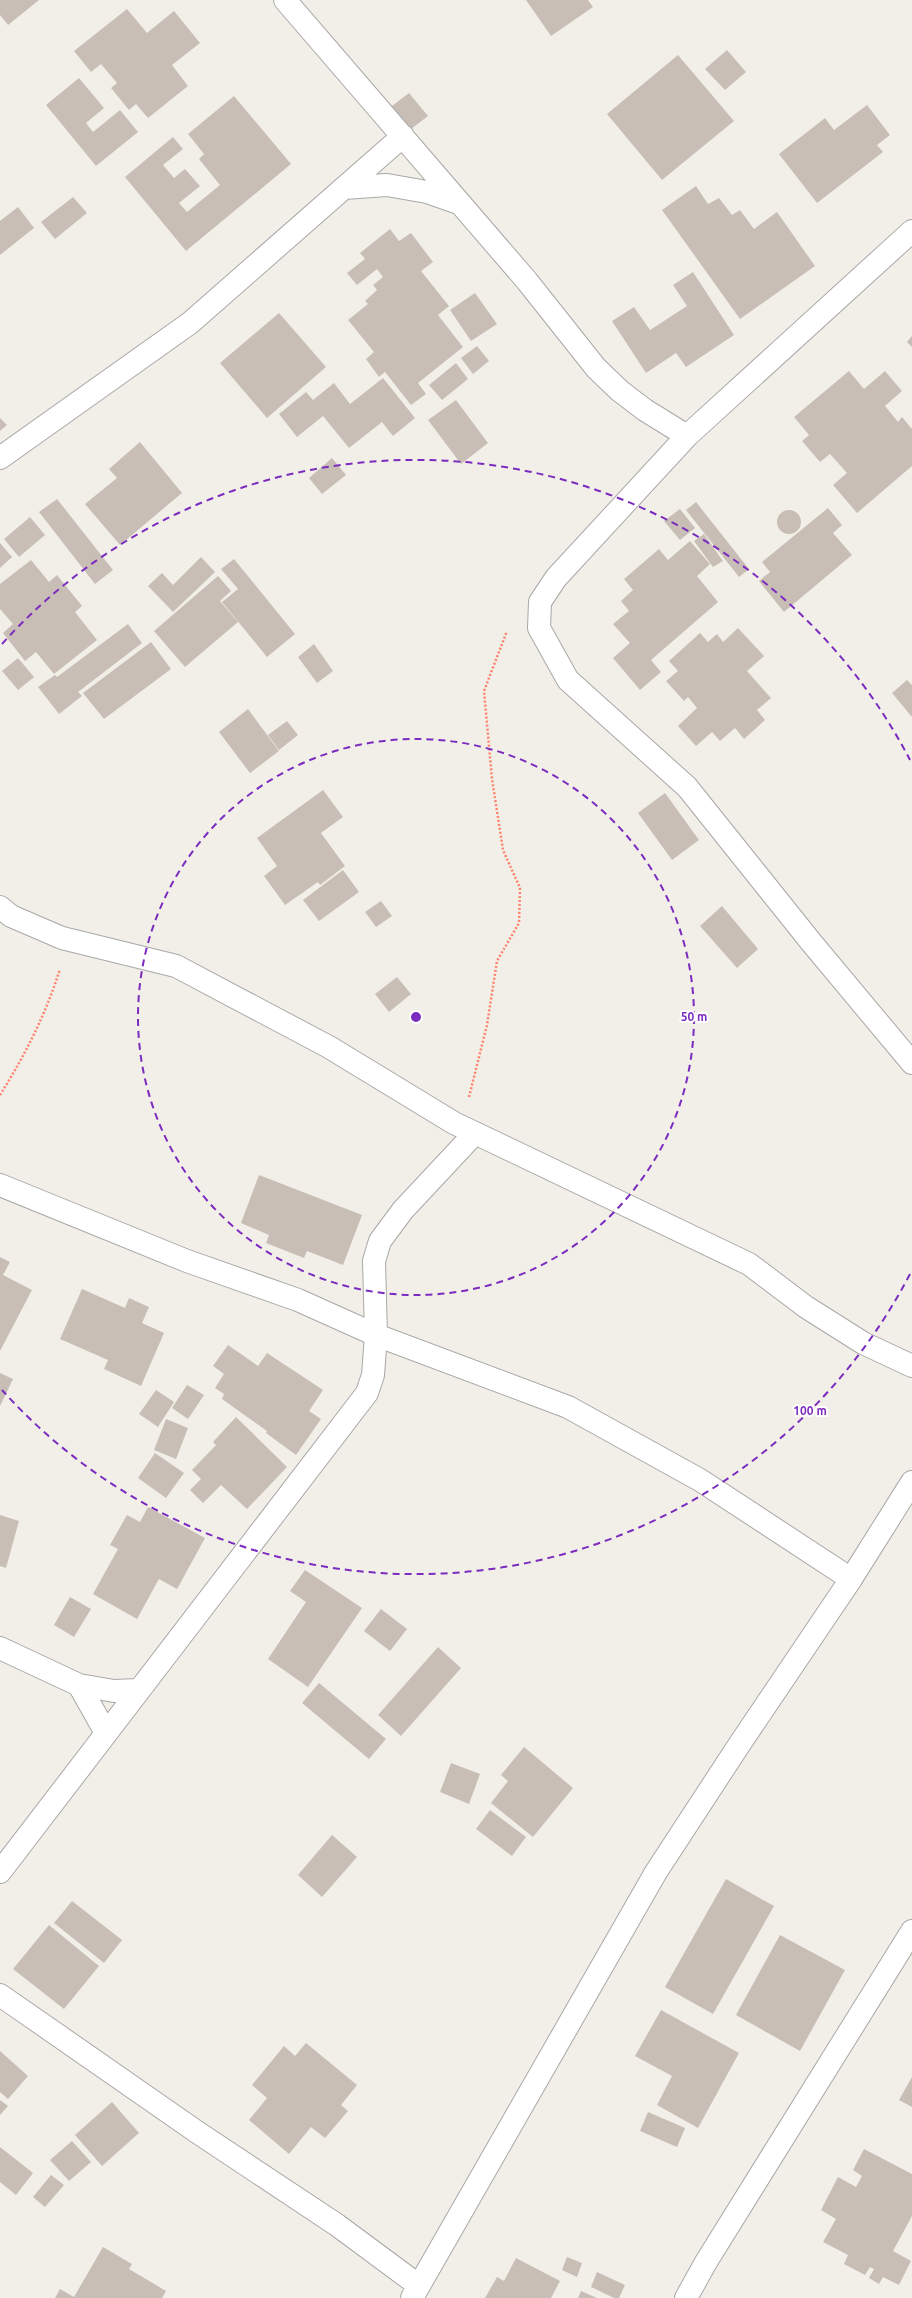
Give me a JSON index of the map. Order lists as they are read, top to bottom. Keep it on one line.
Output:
{"rings":["50 m","100 m"]}
